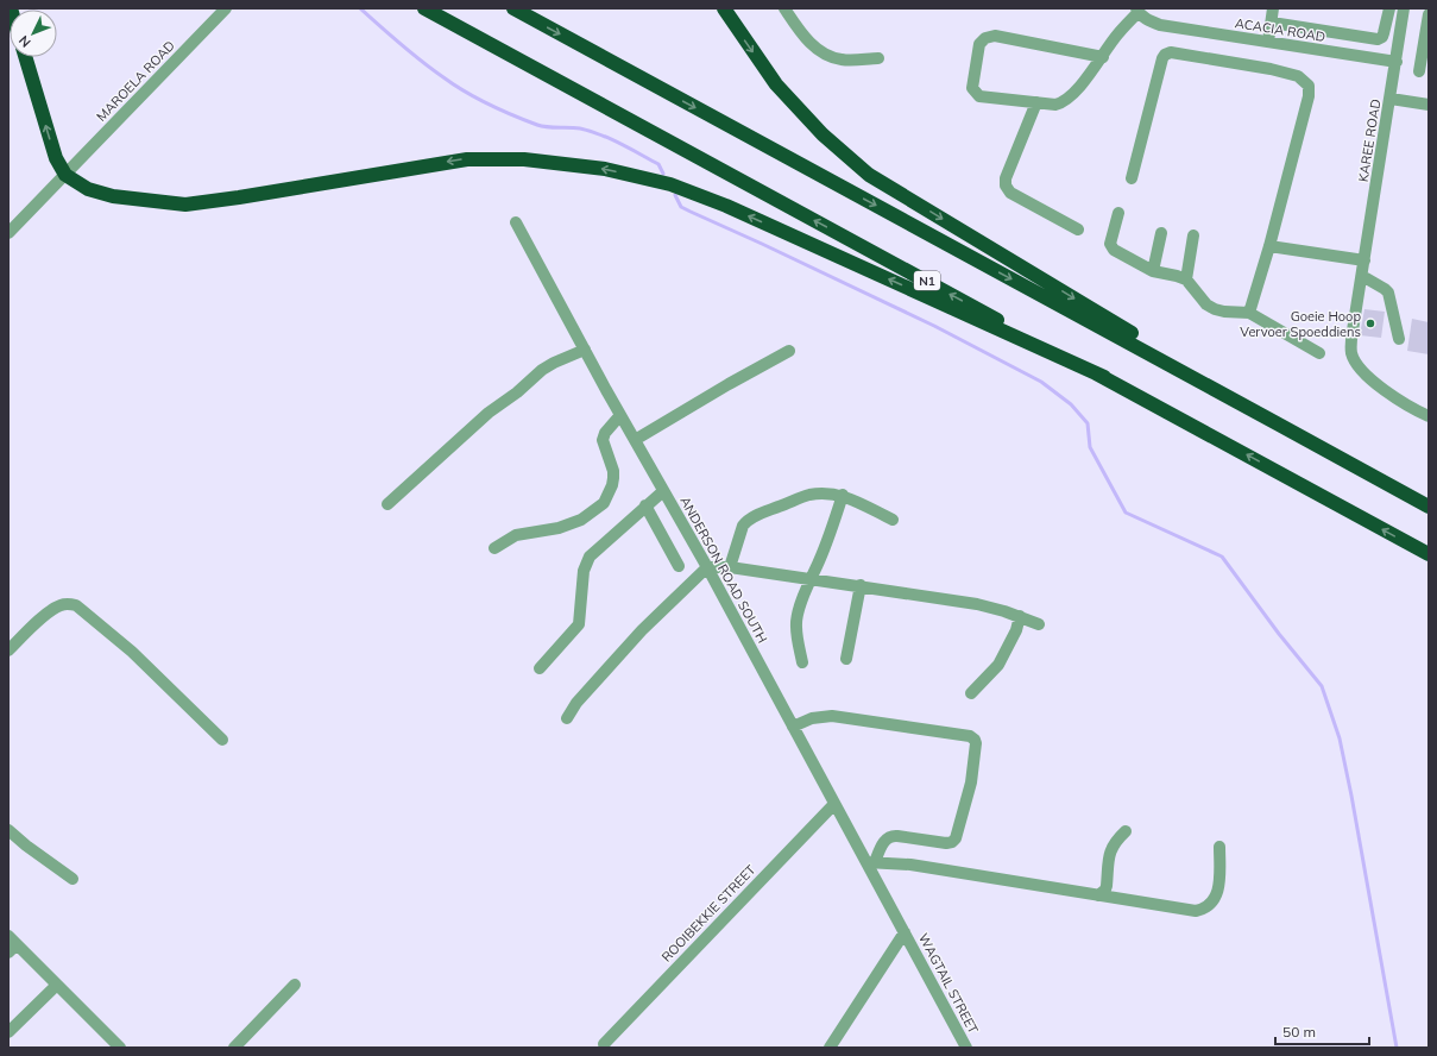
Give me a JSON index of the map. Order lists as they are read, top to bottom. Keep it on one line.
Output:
{"streets":{"highway":["N1"],"street":["ACACIA ROAD","MAROELA ROAD","KAREE ROAD","ANDERSON ROAD SOUTH","ROOIBEKKIE STREET","WAGTAIL STREET"]},"crossings":[["ACACIA ROAD","KAREE ROAD"],["ANDERSON ROAD SOUTH","ROOIBEKKIE STREET"],["ANDERSON ROAD SOUTH","WAGTAIL STREET"]],"places":["Goeie Hoop Vervoer Spoeddiens"],"scale_bar":"50 m","north":"bottom left"}
